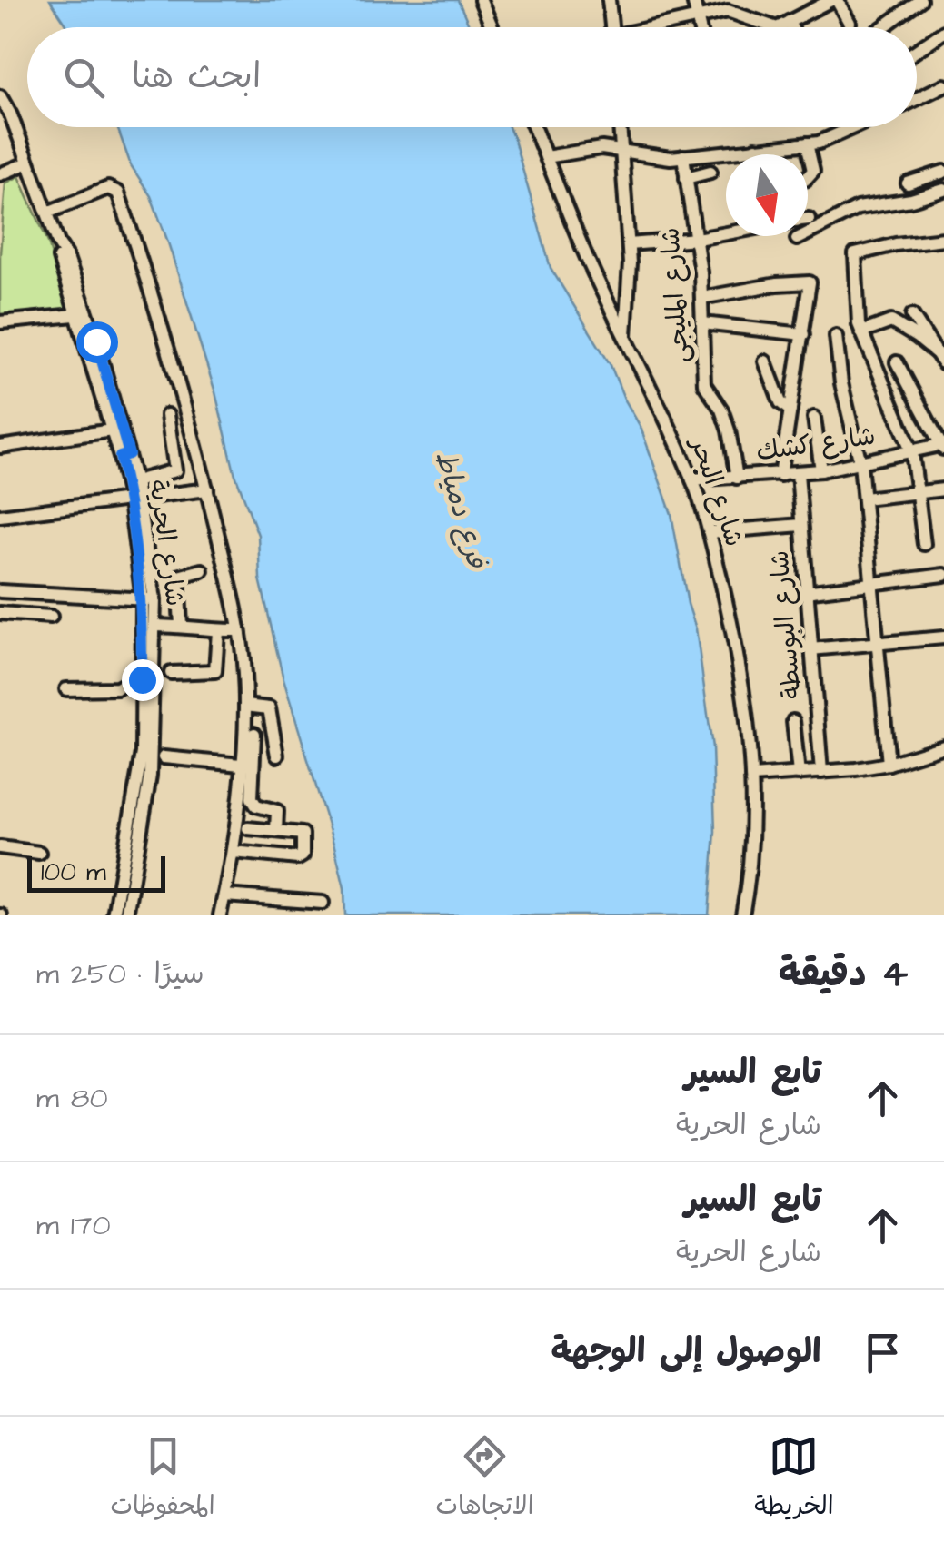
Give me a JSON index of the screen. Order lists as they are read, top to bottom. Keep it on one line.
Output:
{"streets":{"street":["شارع المليجى","شارع كشك","شارع البحر","شارع الحرية","شارع البوسطة"]},"crossings":[["شارع المليجى","شارع كشك"],["شارع كشك","شارع البحر"],["شارع كشك","شارع البوسطة"]],"water":["فرع دمياط"],"scale_bar":"100 m","north":"bottom","page":{"search":"ابحث هنا","scale":"100 m","heading":["4 دقيقة","سيرًا · 250 m"],"list":[["تابع السير","شارع الحرية","80 m"],["تابع السير","شارع الحرية","170 m"],"الوصول إلى الوجهة"],"nav":["الخريطة","الاتجاهات","المحفوظات"]}}
